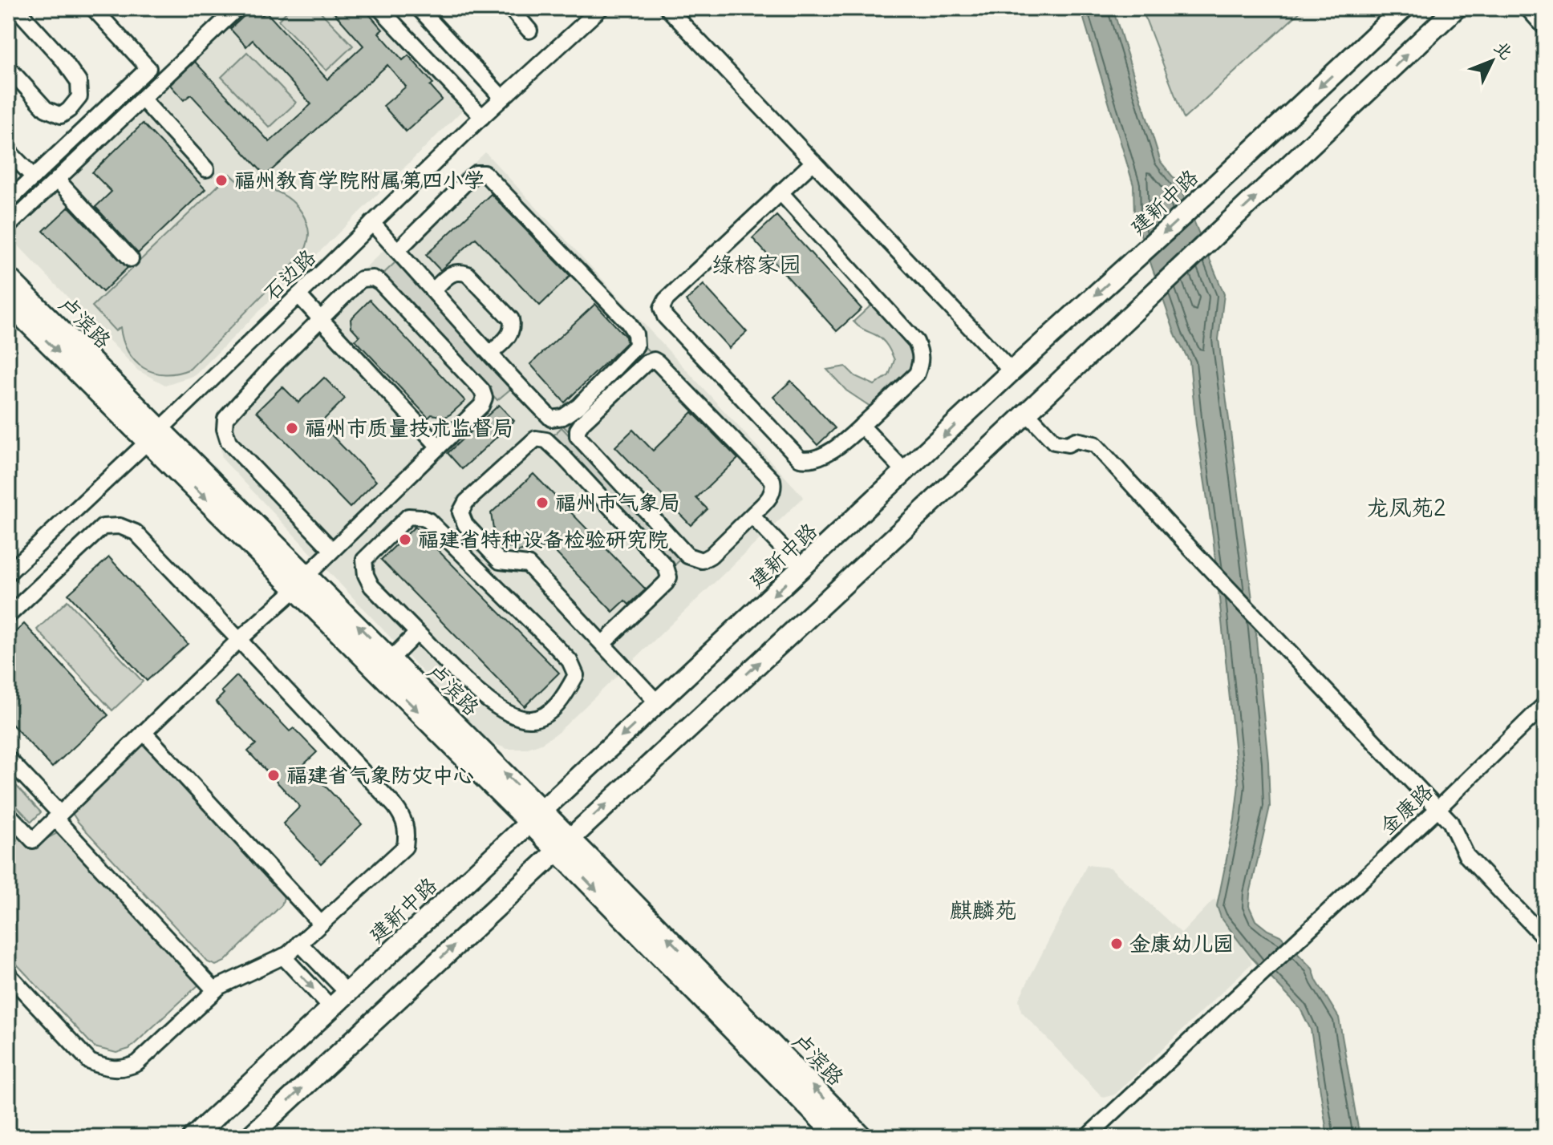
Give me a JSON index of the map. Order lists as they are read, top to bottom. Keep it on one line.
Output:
{"streets":{"main road":["建新中路","卢滨路"],"street":["石边路","金康路"]},"crossings":[["建新中路","卢滨路"],["石边路","卢滨路"]],"districts":["绿榕家园","龙凤苑2","麒麟苑"],"places":["福州教育学院附属第四小学","福州市质量技术监督局","福州市气象局","福建省特种设备检验研究院","福建省气象防灾中心","金康幼儿园"],"north":"top right"}
